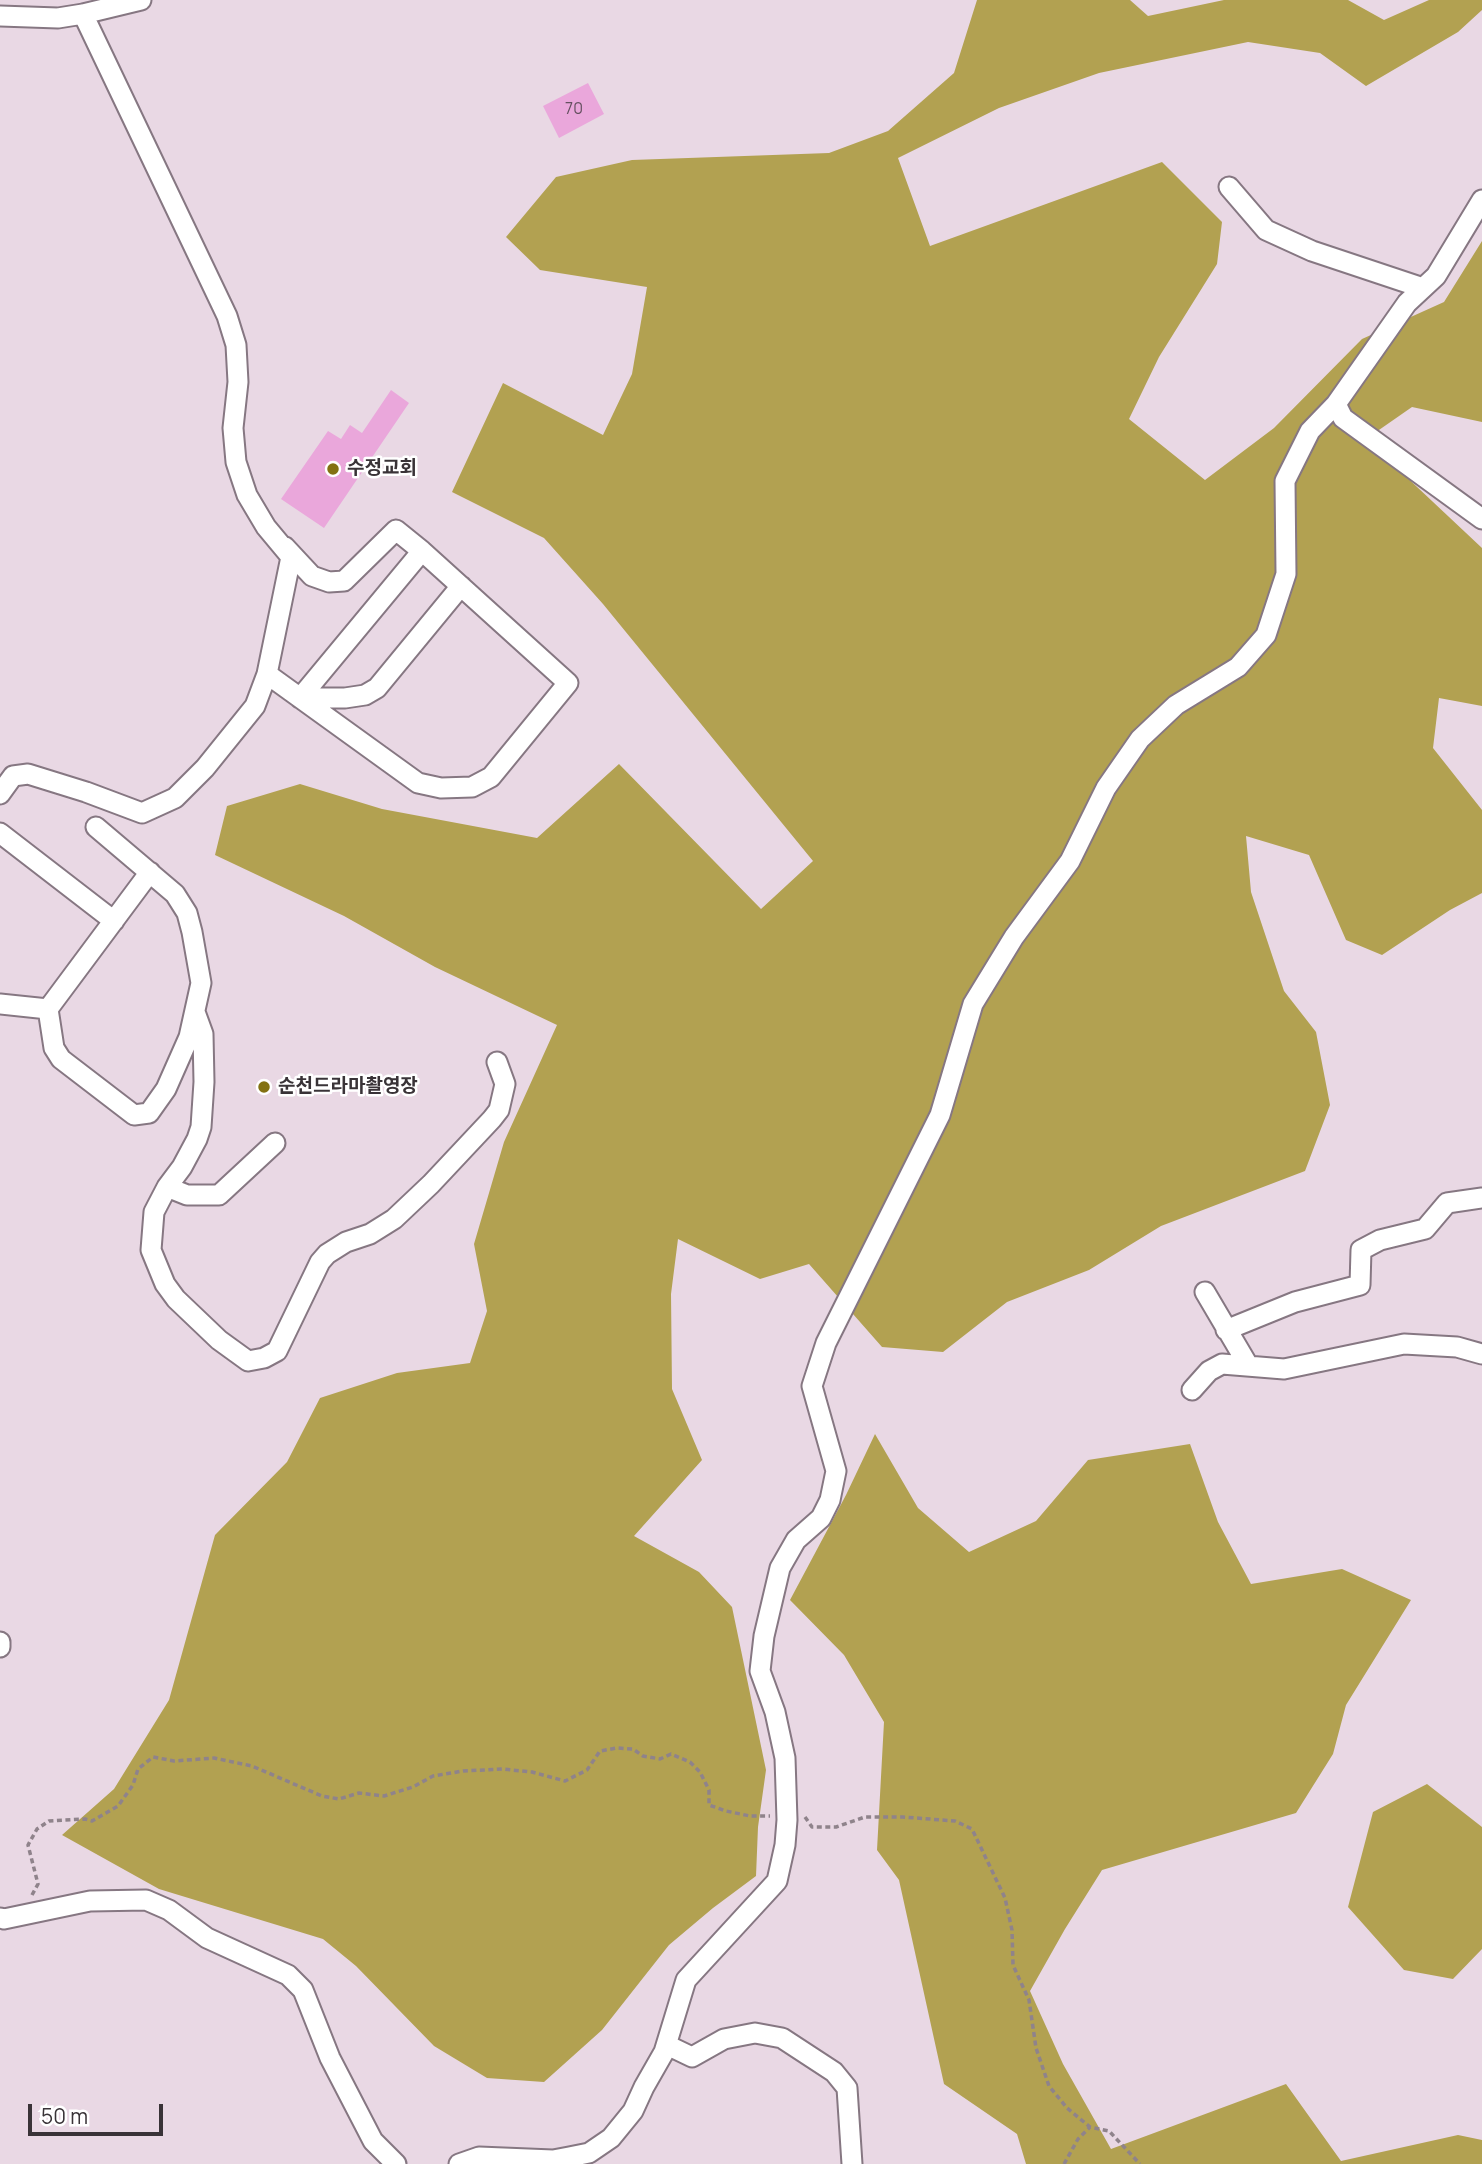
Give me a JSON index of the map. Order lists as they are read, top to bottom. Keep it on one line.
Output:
{"places":["수정교회","순천드라마촬영장"],"house_numbers":["70"],"scale_bar":"50 m"}
